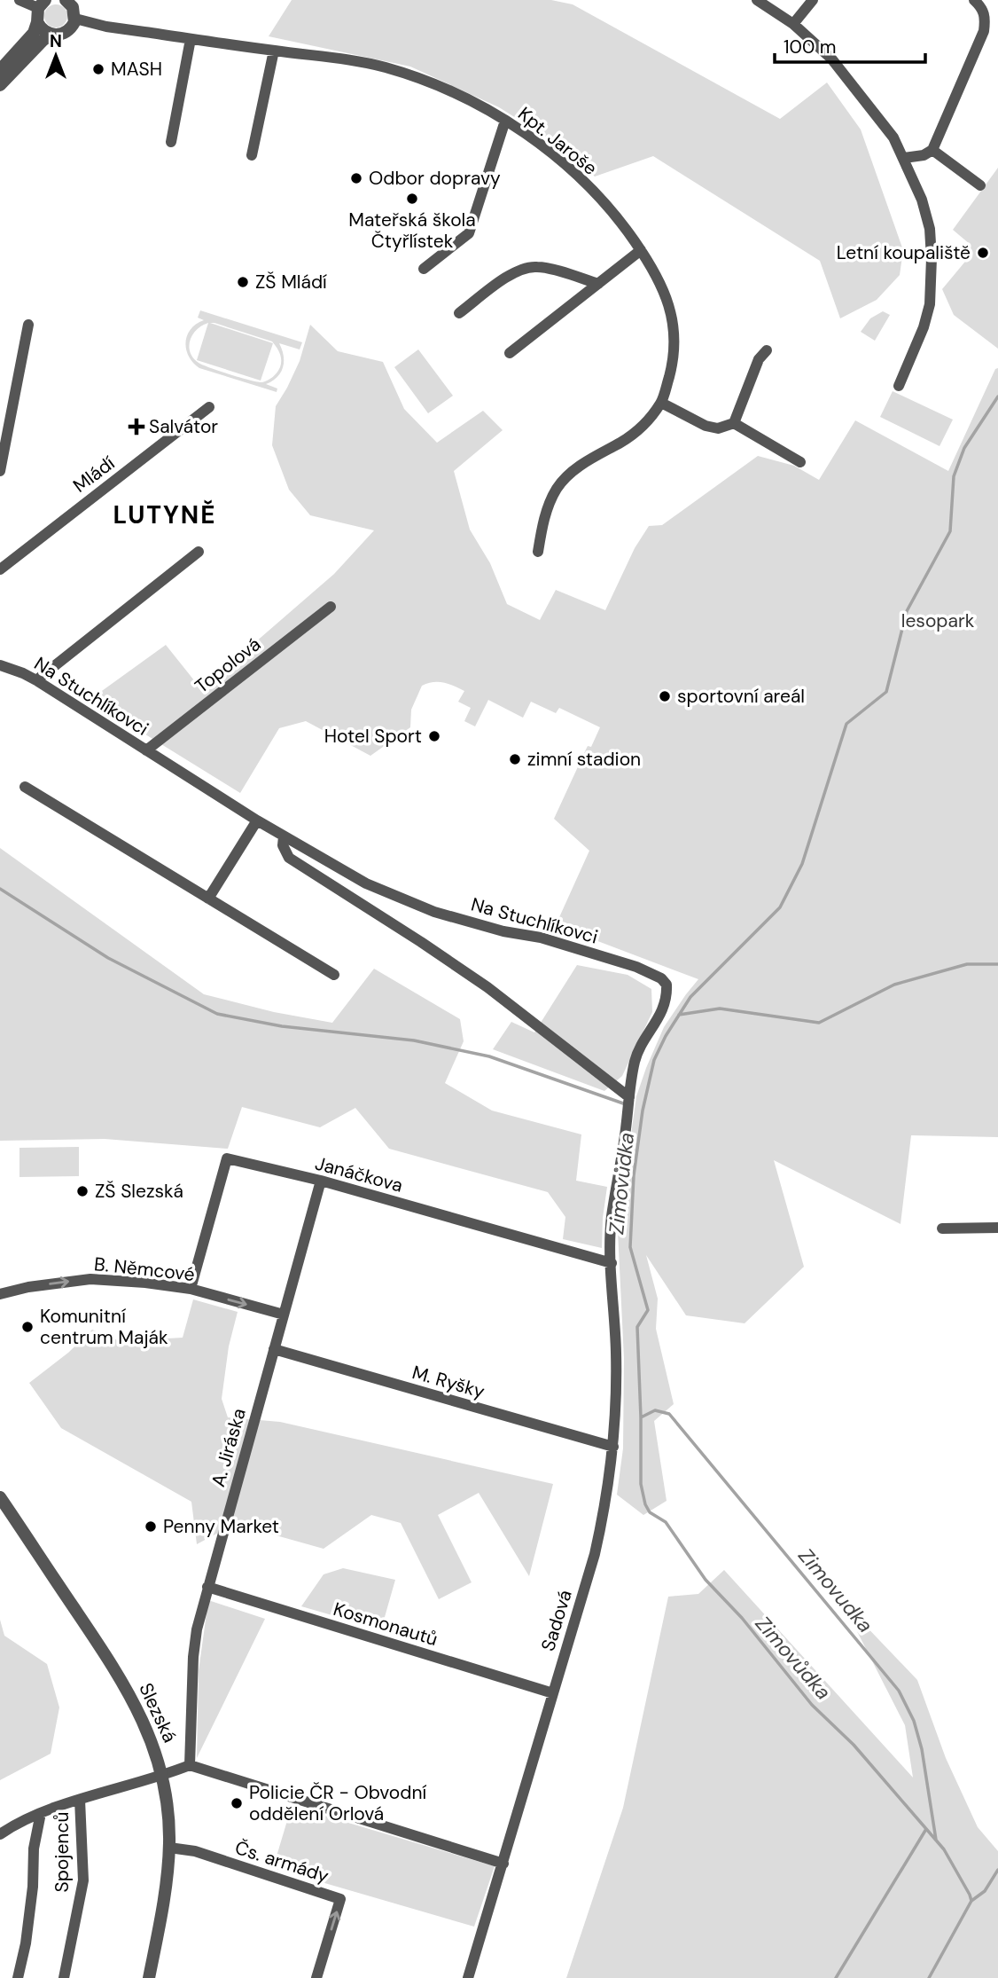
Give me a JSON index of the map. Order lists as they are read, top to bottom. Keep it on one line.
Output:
{"streets":{"street":["Kpt. Jaroše","Mládí","Topolová","Na Stuchlíkovci","Janáčkova","B. Němcové","M. Ryšky","A. Jiráska","Sadová","Kosmonautů","Slezská","Spojenců","Čs. armády"]},"crossings":[["Topolová","Na Stuchlíkovci"],["Na Stuchlíkovci","Janáčkova"],["Na Stuchlíkovci","Sadová"],["Janáčkova","B. Němcové"],["Janáčkova","A. Jiráska"],["Janáčkova","Sadová"],["B. Němcové","A. Jiráska"],["M. Ryšky","A. Jiráska"],["M. Ryšky","Sadová"],["A. Jiráska","Kosmonautů"],["Sadová","Kosmonautů"],["Slezská","Čs. armády"]],"one_way":["B. Němcové"],"districts":["LUTYNĚ"],"water":["Zimovůdka","Zimovudka"],"parks":["lesopark"],"places":{"other":["MASH","Odbor dopravy","Mateřská škola Čtyřlístek","Letní koupaliště","ZŠ Mládí","sportovní areál","Hotel Sport","zimní stadion","ZŠ Slezská","Komunitní centrum Maják","Penny Market","Policie ČR - Obvodní oddělení Orlová"],"health":["Salvátor"]},"scale_bar":"100 m","north":"top"}
